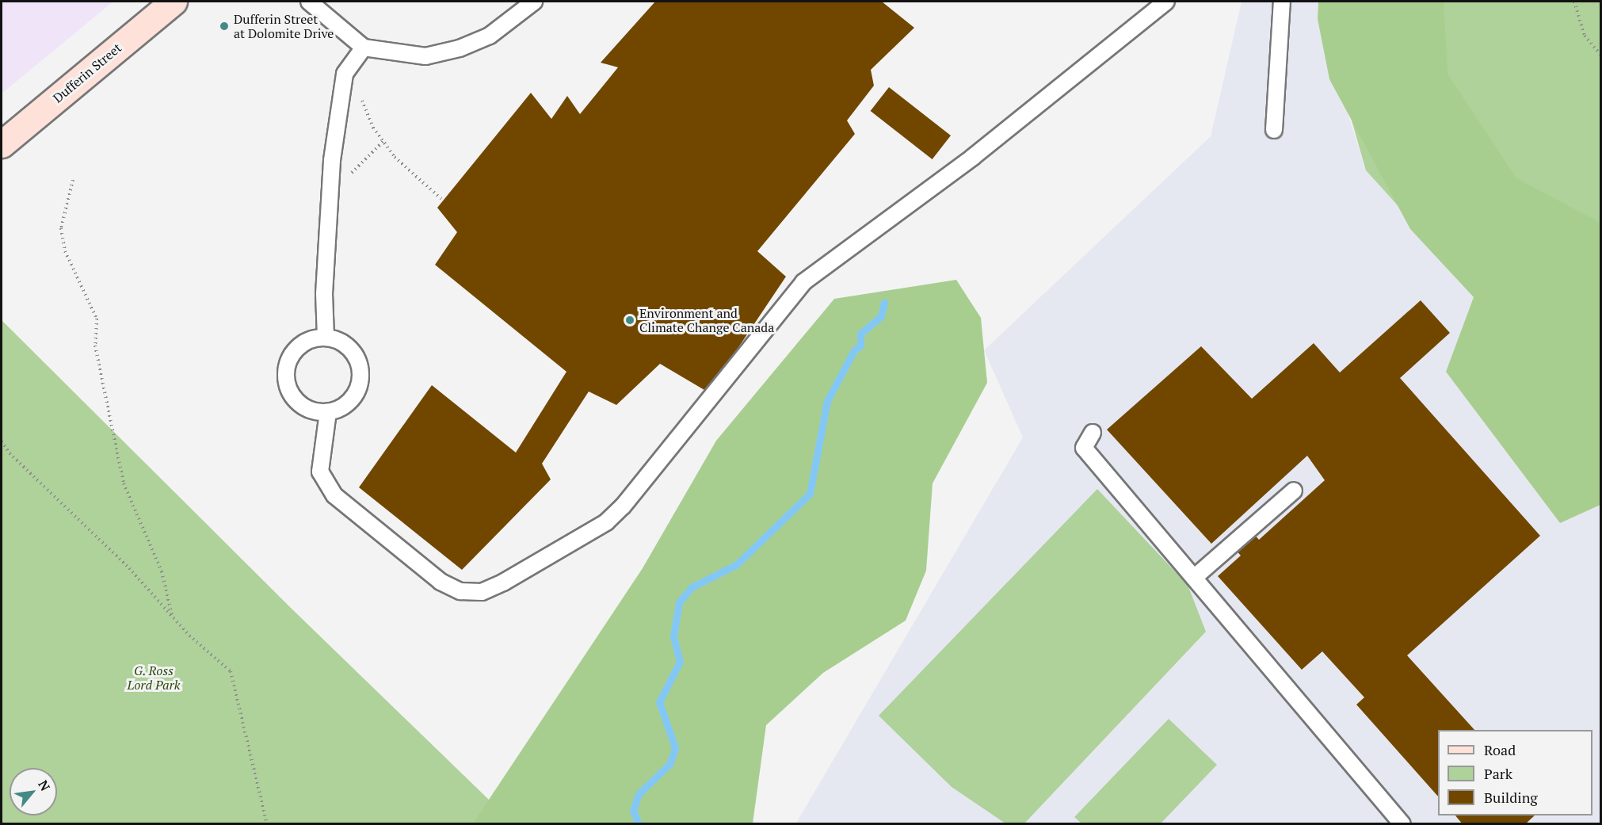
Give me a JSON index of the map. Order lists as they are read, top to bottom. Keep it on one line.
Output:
{"streets":{"main road":["Dufferin Street"]},"parks":["G. Ross Lord Park"],"places":["Dufferin Street at Dolomite Drive","Environment and Climate Change Canada"],"legend":["Road","Park","Building"],"north":"top right"}
